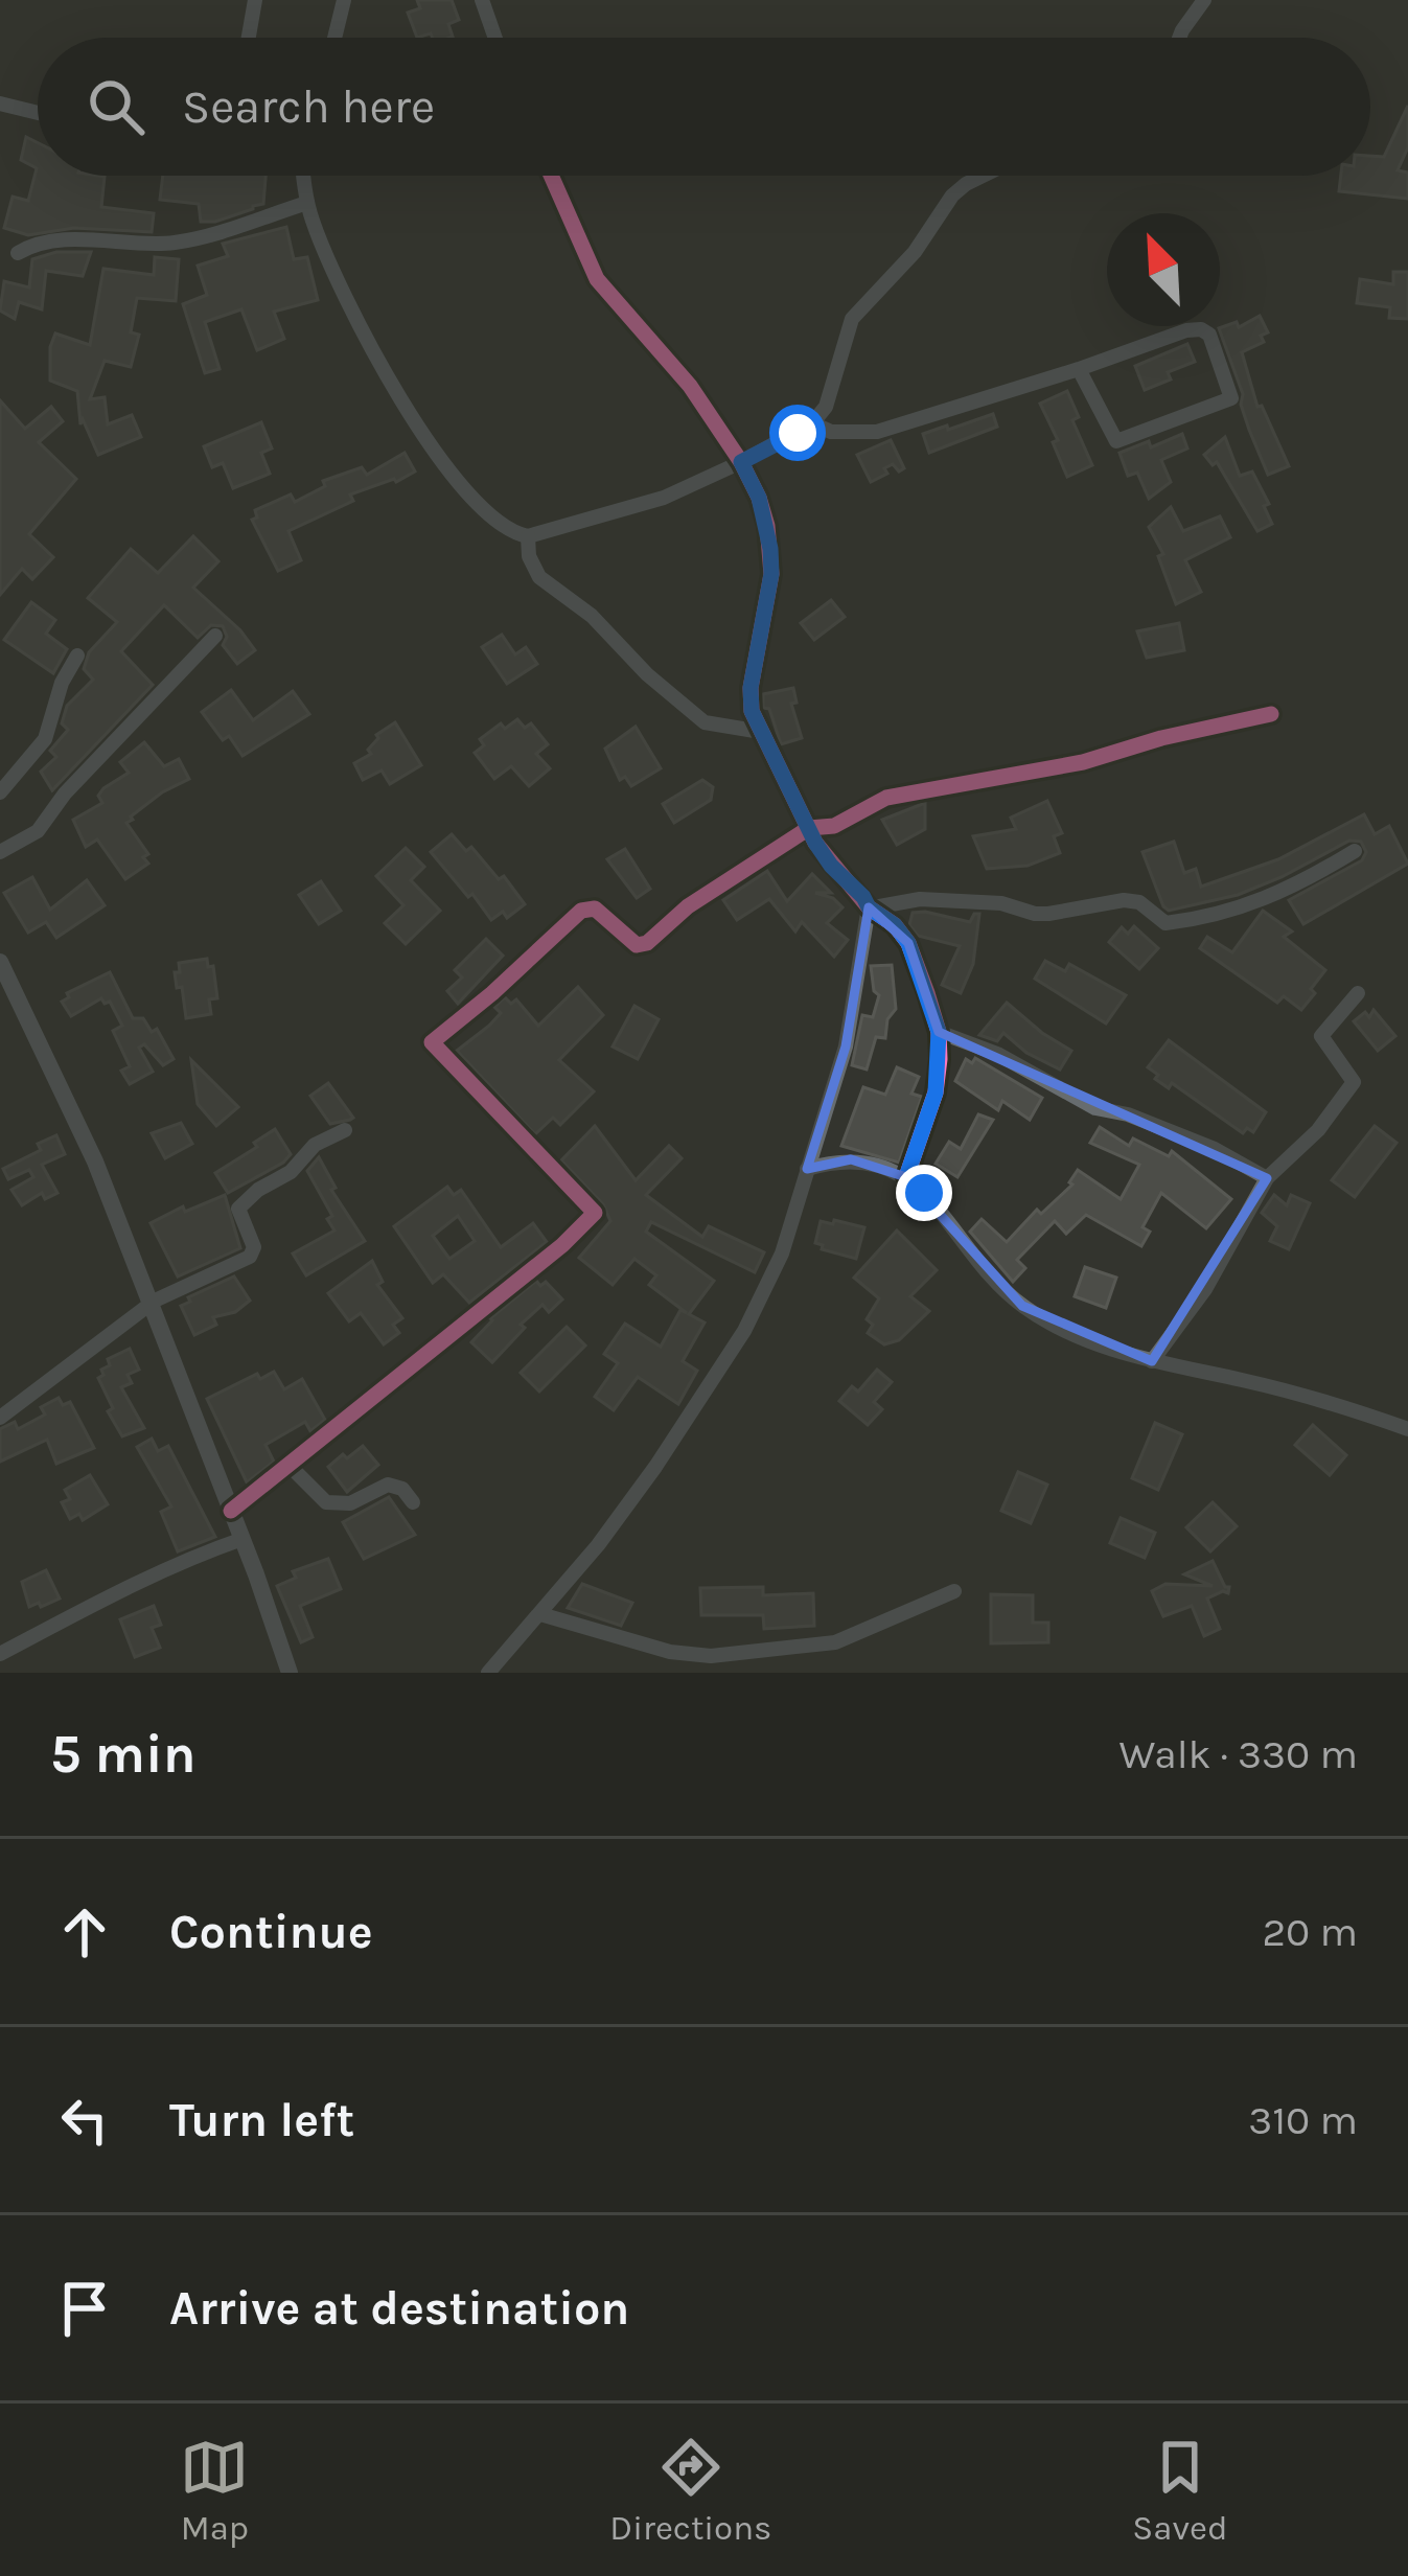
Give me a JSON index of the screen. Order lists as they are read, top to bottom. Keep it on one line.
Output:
{"north":"top left","page":{"search":"Search here","heading":["5 min","Walk · 330 m"],"list":[["Continue","20 m"],["Turn left","310 m"],"Arrive at destination"],"nav":["Map","Directions","Saved"]}}
